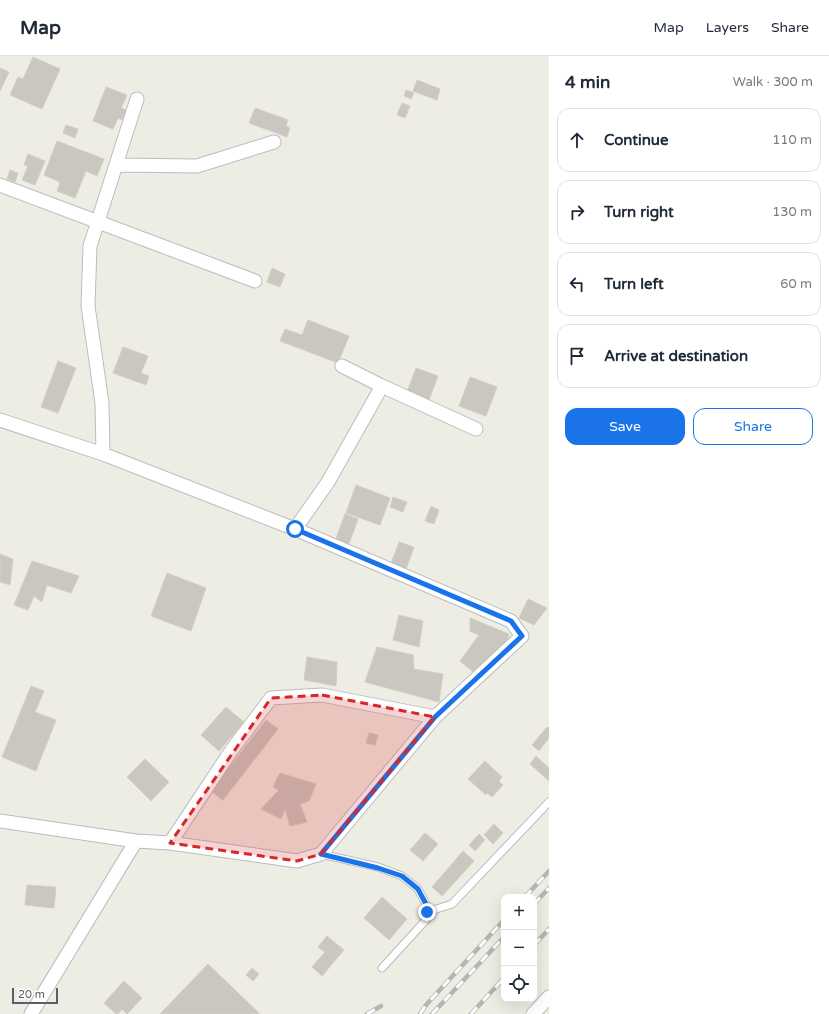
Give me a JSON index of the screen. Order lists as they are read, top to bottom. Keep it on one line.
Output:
{"scale_bar":"20 m","page":{"header":"Map","nav":["Map","Layers","Share"],"heading":["4 min","Walk · 300 m"],"list":[["Continue","110 m"],["Turn right","130 m"],["Turn left","60 m"],"Arrive at destination"],"buttons":["Save","Share"],"map_buttons":["+","−"],"scale":"20 m"}}
